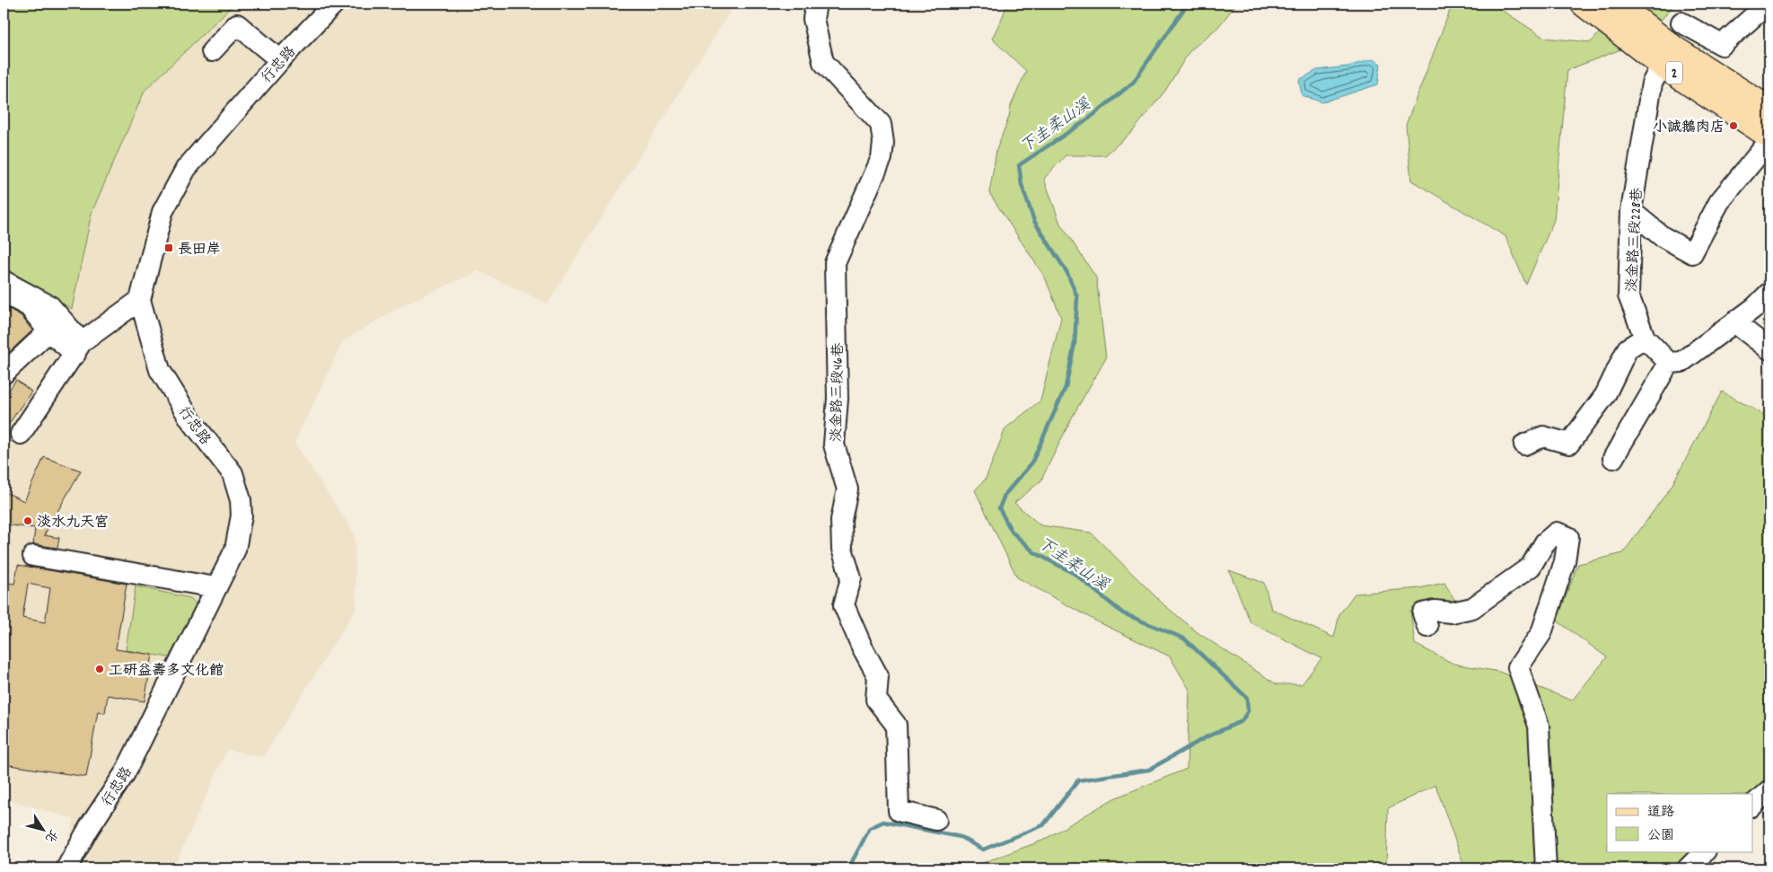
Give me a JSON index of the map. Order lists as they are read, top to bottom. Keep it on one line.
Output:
{"streets":{"main road":["2"],"street":["行忠路","淡金路三段228巷","淡金路三段46巷"]},"crossings":[["2","淡金路三段228巷"]],"water":["下圭柔山溪"],"places":{"other":["小誠鵝肉店","淡水九天宮","工研益壽多文化館"],"transit":["長田岸"]},"legend":["道路","公園"],"north":"bottom right"}
